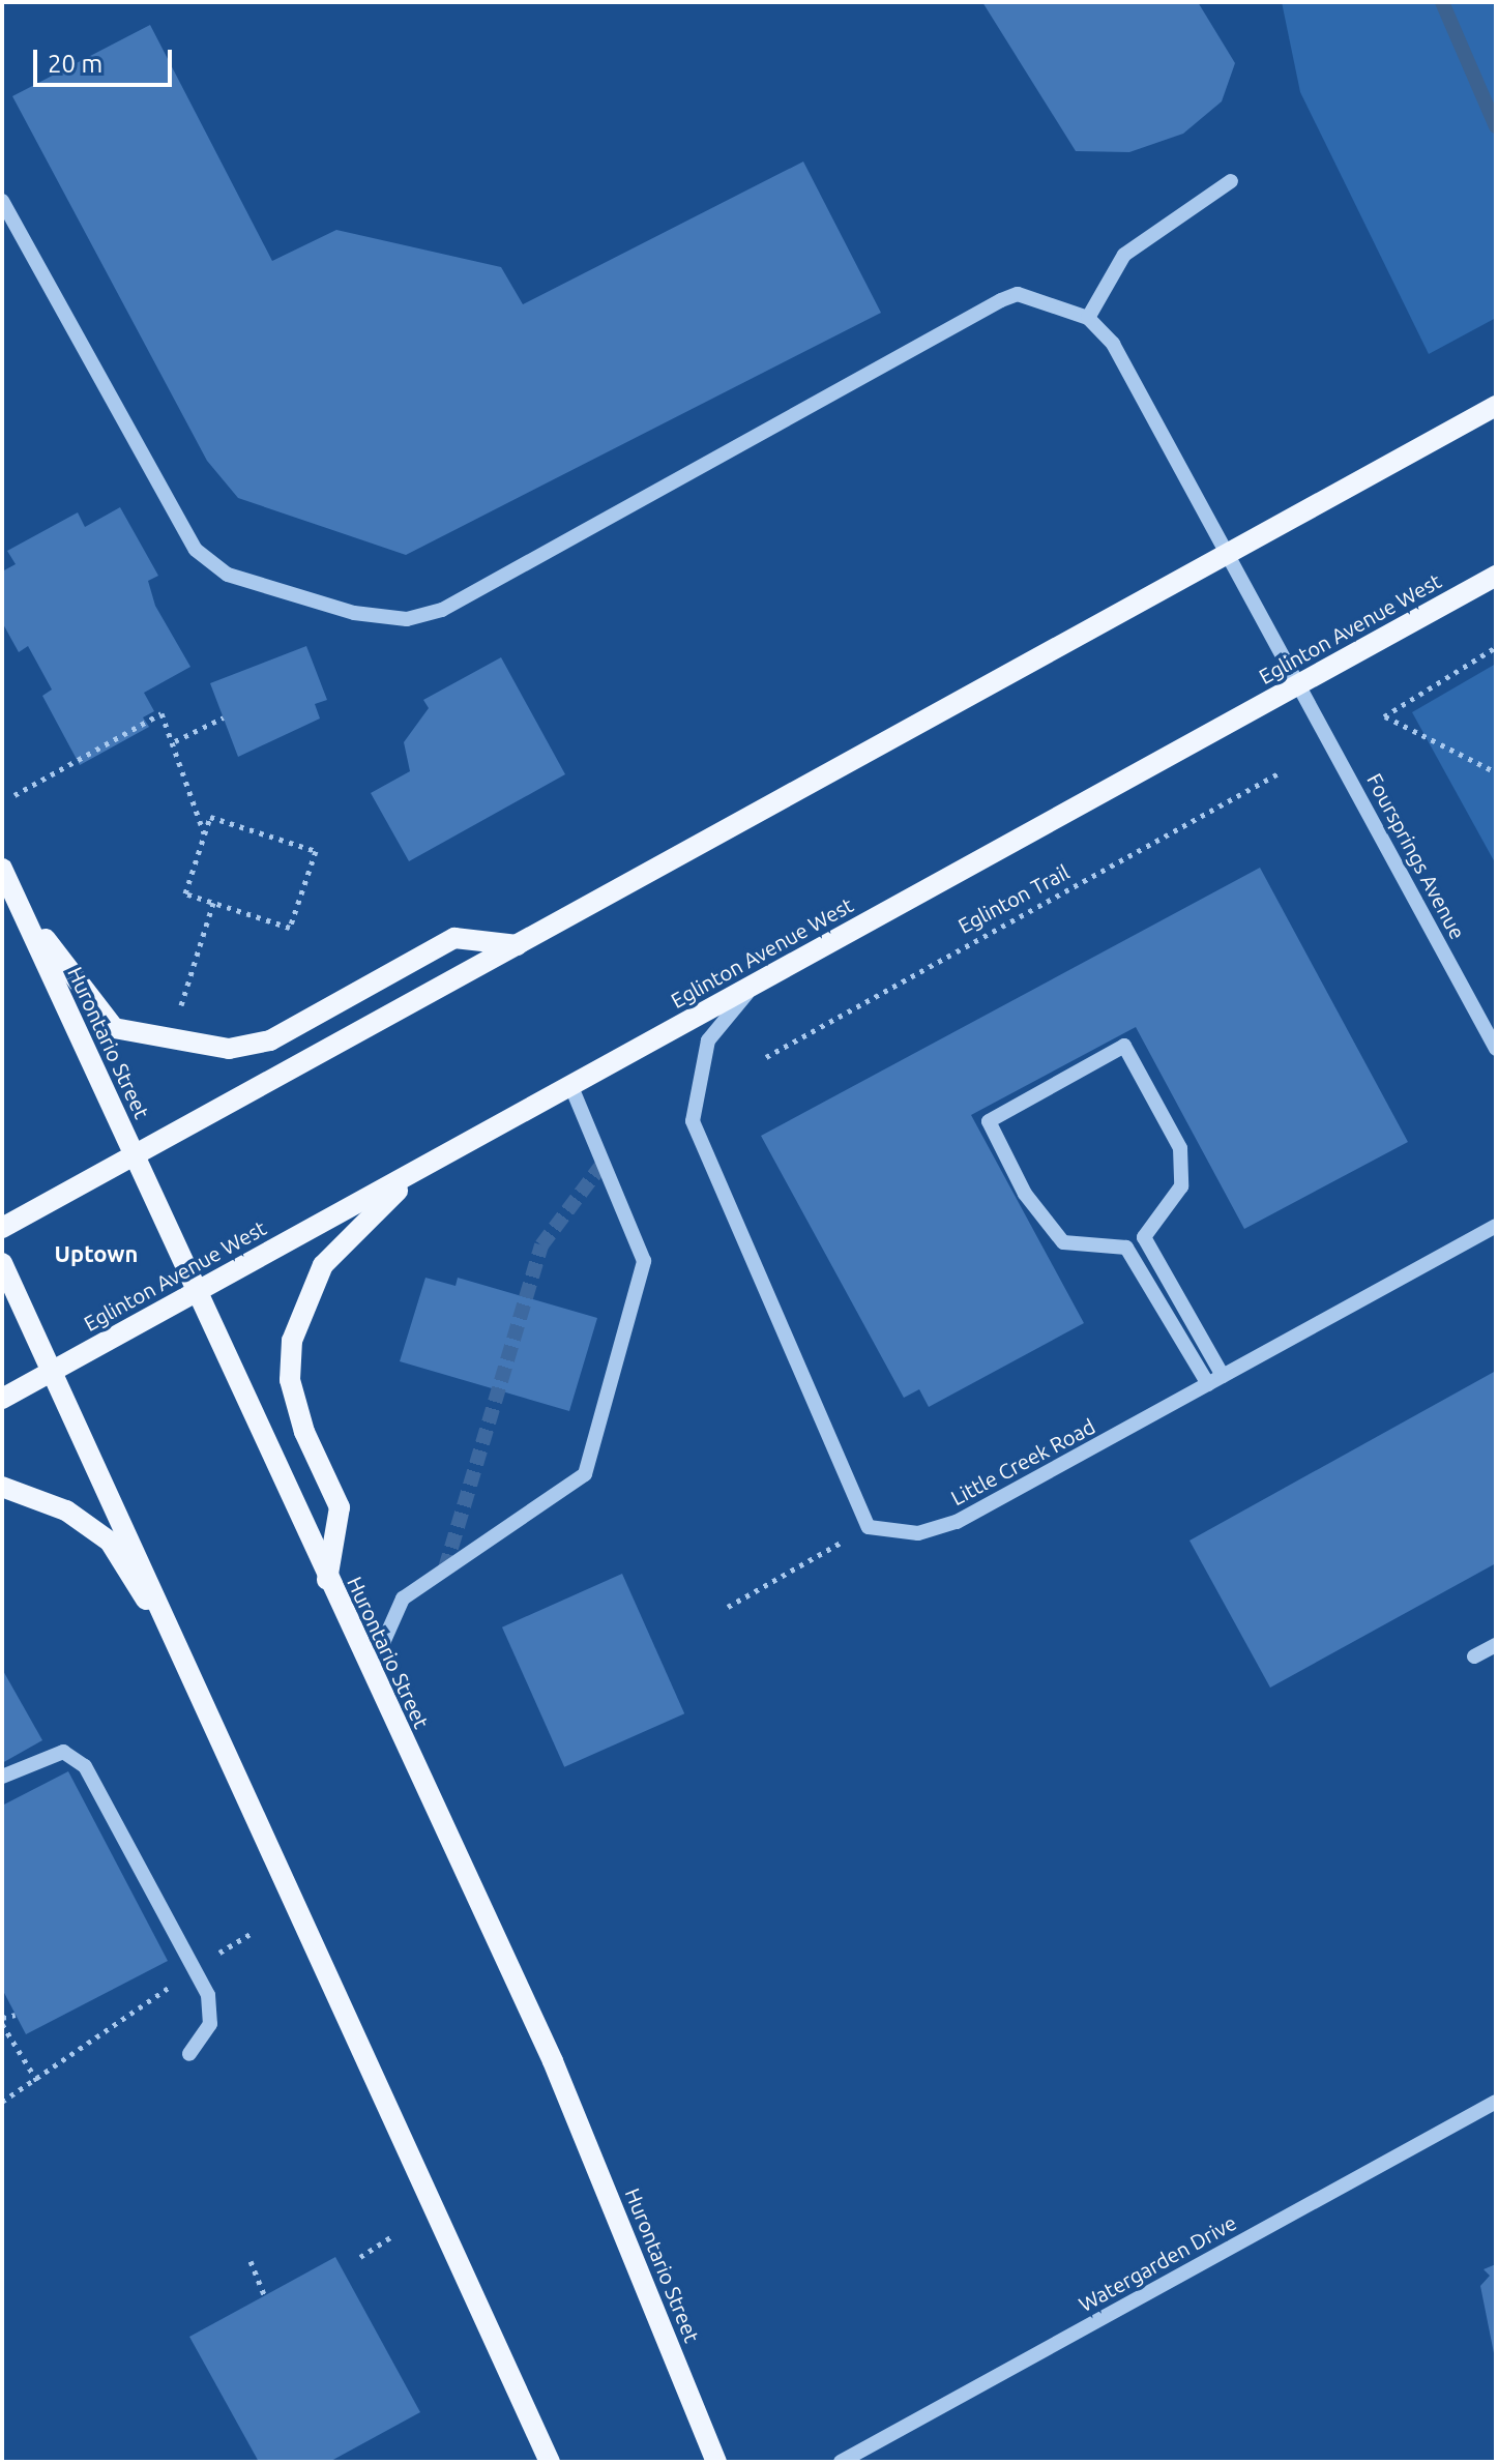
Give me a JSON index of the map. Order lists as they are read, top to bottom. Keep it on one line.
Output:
{"streets":{"main road":["Eglinton Avenue West","Hurontario Street"],"street":["Foursprings Avenue","Little Creek Road","Watergarden Drive"],"path":["Eglinton Trail"]},"crossings":[["Eglinton Avenue West","Foursprings Avenue"],["Eglinton Avenue West","Hurontario Street"]],"districts":["Uptown"],"scale_bar":"20 m"}
